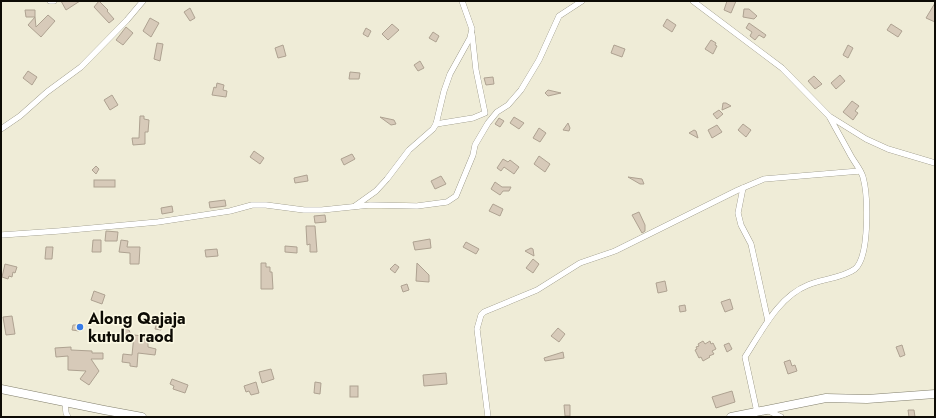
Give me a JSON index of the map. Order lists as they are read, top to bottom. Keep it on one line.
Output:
{"places":["Along Qajaja kutulo raod"]}
